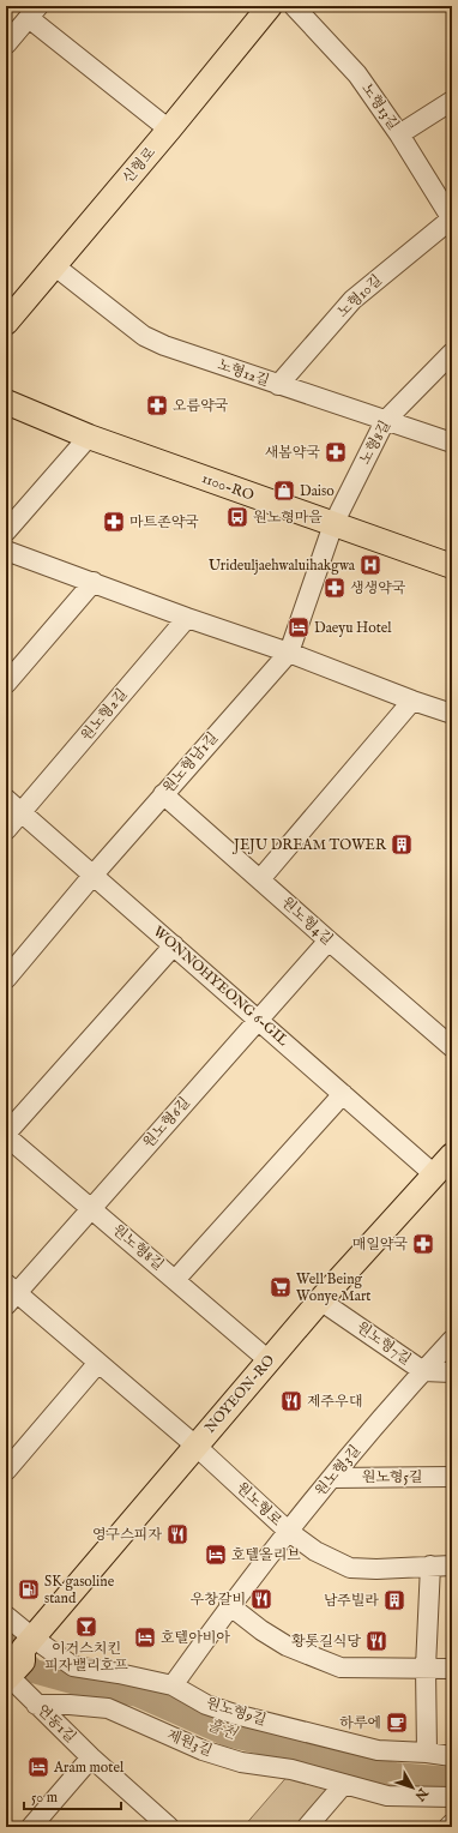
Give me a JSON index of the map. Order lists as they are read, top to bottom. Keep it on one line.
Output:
{"streets":{"main road":["신형로","1100-RO","NOYEON-RO"],"street":["노형13길","노형10길","노형12길","노형8길","원노형2길","원노형남1길","원노형4길","WONNOHYEONG 6-GIL","원노형6길","원노형8길","원노형7길","원노형3길","원노형5길","원노형로","원노형9길","연동1길","제원3길"]},"crossings":[["노형13길","노형10길"],["신형로","노형12길"],["노형10길","노형12길"],["노형12길","노형8길"],["노형8길","1100-RO"],["노형8길","원노형남1길"],["1100-RO","원노형남1길"],["원노형2길","WONNOHYEONG 6-GIL"],["원노형남1길","원노형4길"],["원노형남1길","WONNOHYEONG 6-GIL"],["원노형4길","원노형6길"],["WONNOHYEONG 6-GIL","원노형6길"],["WONNOHYEONG 6-GIL","NOYEON-RO"],["원노형6길","원노형8길"],["원노형6길","원노형로"],["원노형8길","NOYEON-RO"],["원노형7길","NOYEON-RO"],["원노형7길","원노형3길"],["NOYEON-RO","원노형로"],["NOYEON-RO","원노형9길"],["NOYEON-RO","연동1길"],["원노형3길","원노형5길"],["원노형3길","원노형로"],["원노형3길","원노형9길"],["원노형9길","연동1길"],["연동1길","제원3길"]],"water":["흘천"],"places":{"pharmacy":["오름약국","새봄약국","마트존약국","생생약국","매일약국"],"shop":["Daiso"],"bus stop":["원노형마을"],"hospital":["Urideuljaehwaluihakgwa"],"hotel":["Daeyu Hotel","호텔올리브","호텔아비아","Aram motel"],"building":["JEJU DREAM TOWER","남주빌라"],"supermarket":["Well Being Wonye Mart"],"restaurant":["제주우대","영구스피자","우창갈비","황톳길식당"],"fuel station":["SK gasoline stand"],"bar":["이거스치킨 피자밸리호프"],"cafe":["하루에"]},"scale_bar":"50 m","north":"bottom right"}
